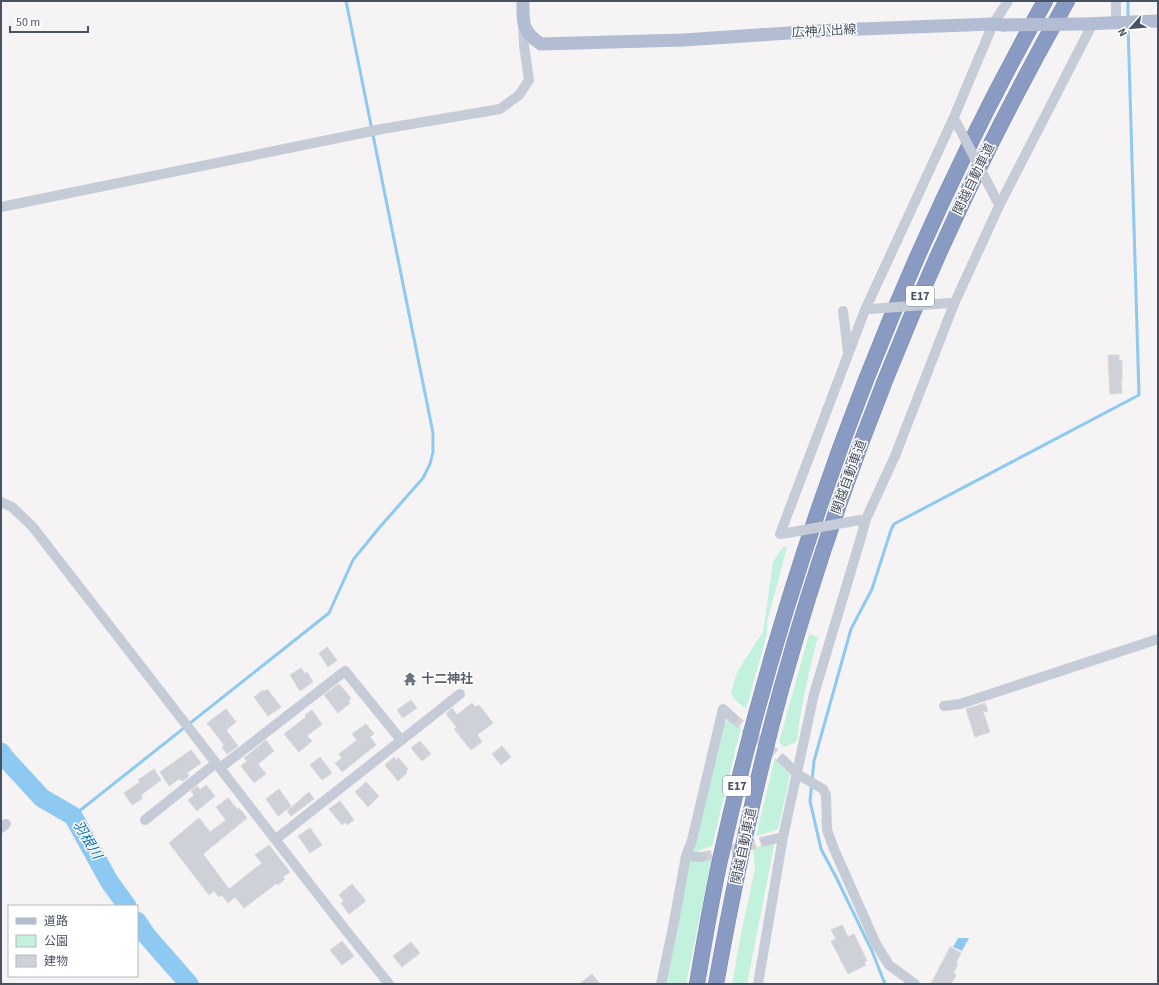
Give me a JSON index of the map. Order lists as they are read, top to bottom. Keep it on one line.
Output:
{"streets":{"highway":["関越自動車道","E17"],"main road":["広神小出線"]},"water":["羽根川"],"places":{"temple":["十二神社"]},"legend":["道路","公園","建物"],"scale_bar":"50 m","north":"bottom left"}
